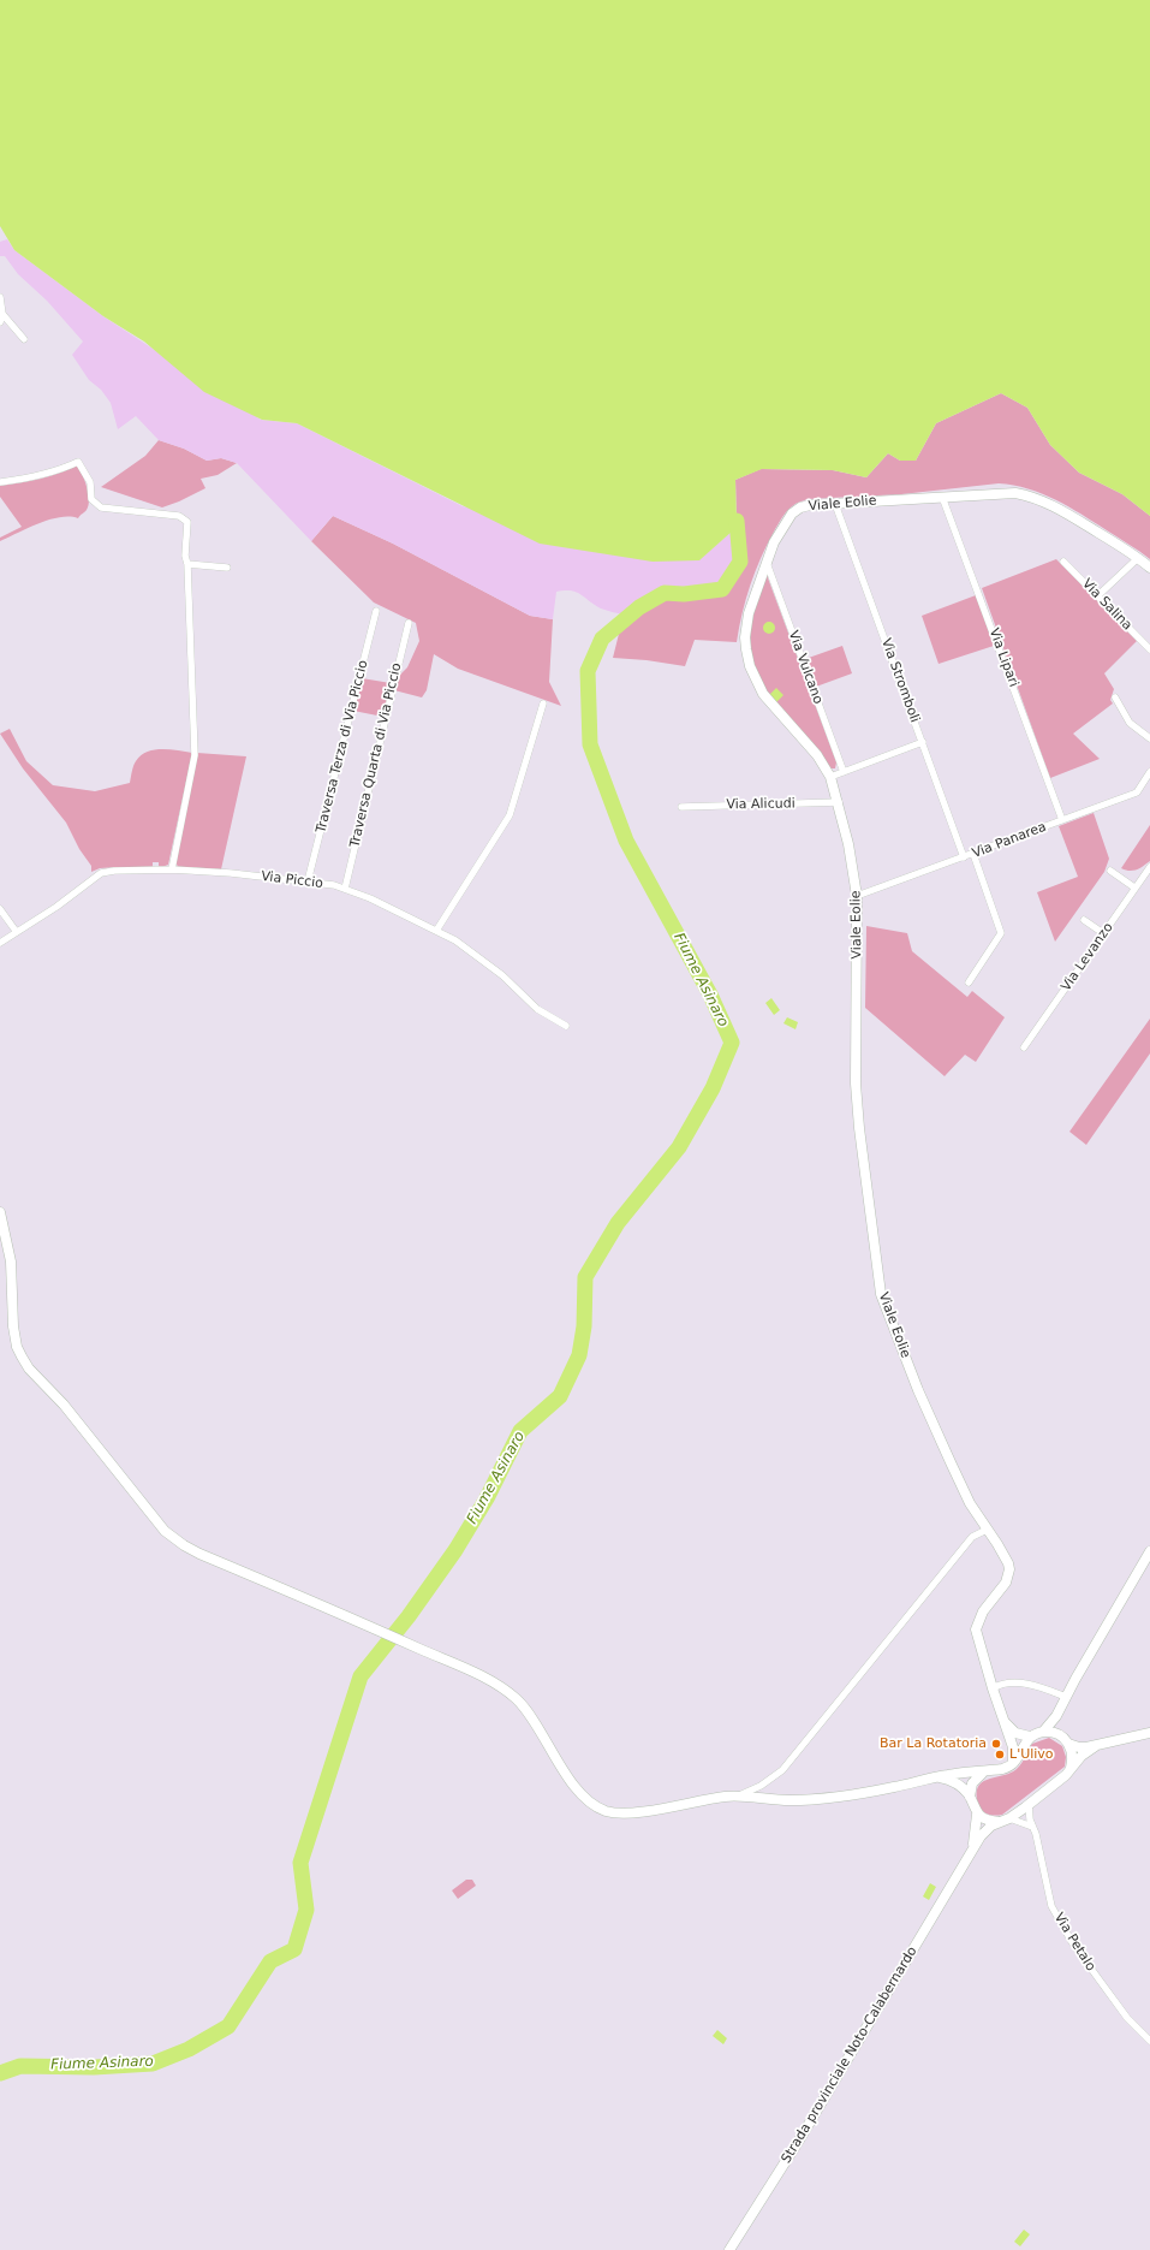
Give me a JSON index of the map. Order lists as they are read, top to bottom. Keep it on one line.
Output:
{"streets":{"street":["Viale Eolie","Via Salina","Via Lipari","Via Vulcano","Via Stromboli","Traversa Terza di Via Piccio","Traversa Quarta di Via Piccio","Via Alicudi","Via Panarea","Via Piccio","Via Levanzo","Via Petalo","Strada provinciale Noto-Calabernardo"]},"crossings":[["Viale Eolie","Via Lipari"],["Viale Eolie","Via Vulcano"],["Viale Eolie","Via Stromboli"],["Viale Eolie","Via Alicudi"],["Viale Eolie","Via Panarea"],["Via Lipari","Via Panarea"],["Via Stromboli","Via Panarea"],["Traversa Terza di Via Piccio","Via Piccio"],["Traversa Quarta di Via Piccio","Via Piccio"]],"water":["Fiume Asinaro"],"places":["Bar La Rotatoria","L'Ulivo"]}
